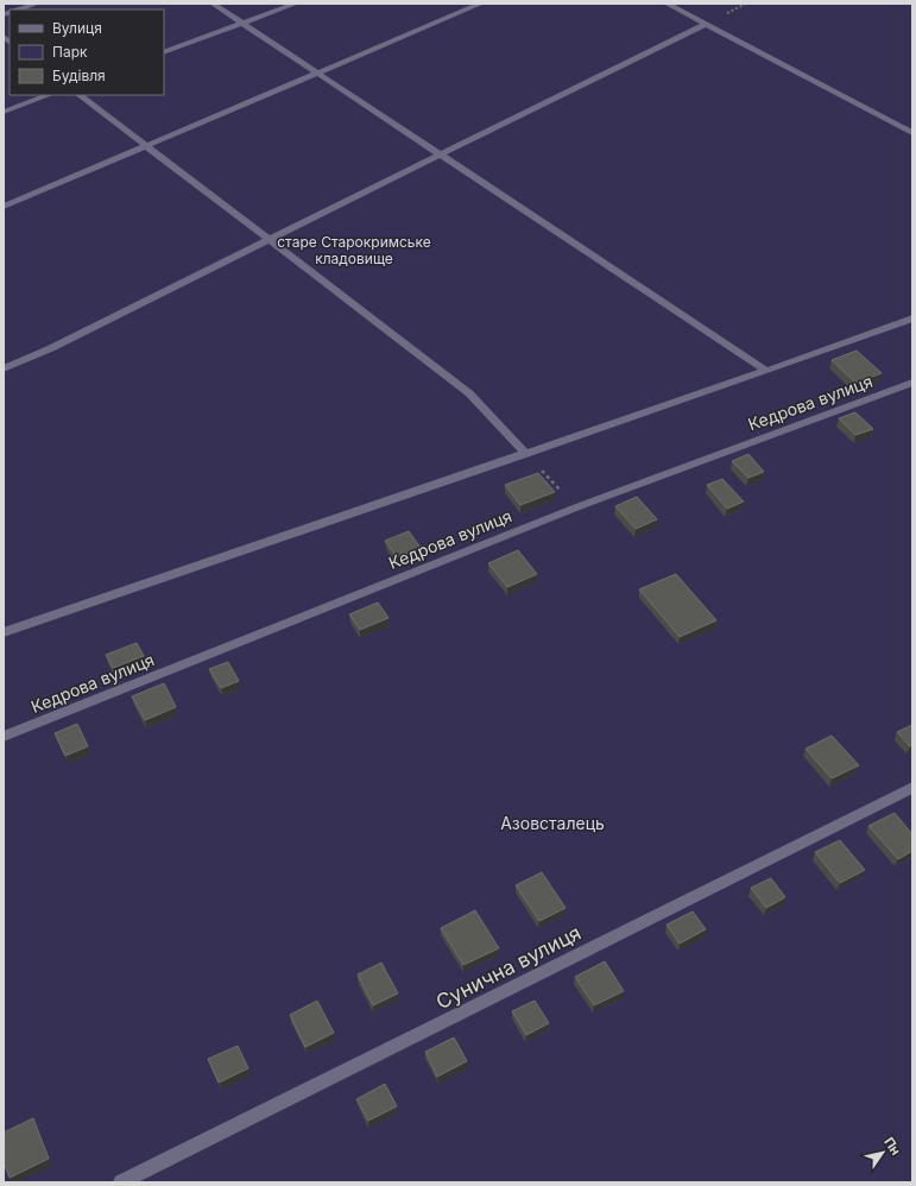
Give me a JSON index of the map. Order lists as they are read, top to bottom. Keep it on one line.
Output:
{"streets":{"street":["Кедрова вулиця","Сунична вулиця"]},"parks":["старе Старокримське кладовище","Азовсталець"],"legend":["Вулиця","Парк","Будівля"],"north":"top right"}
